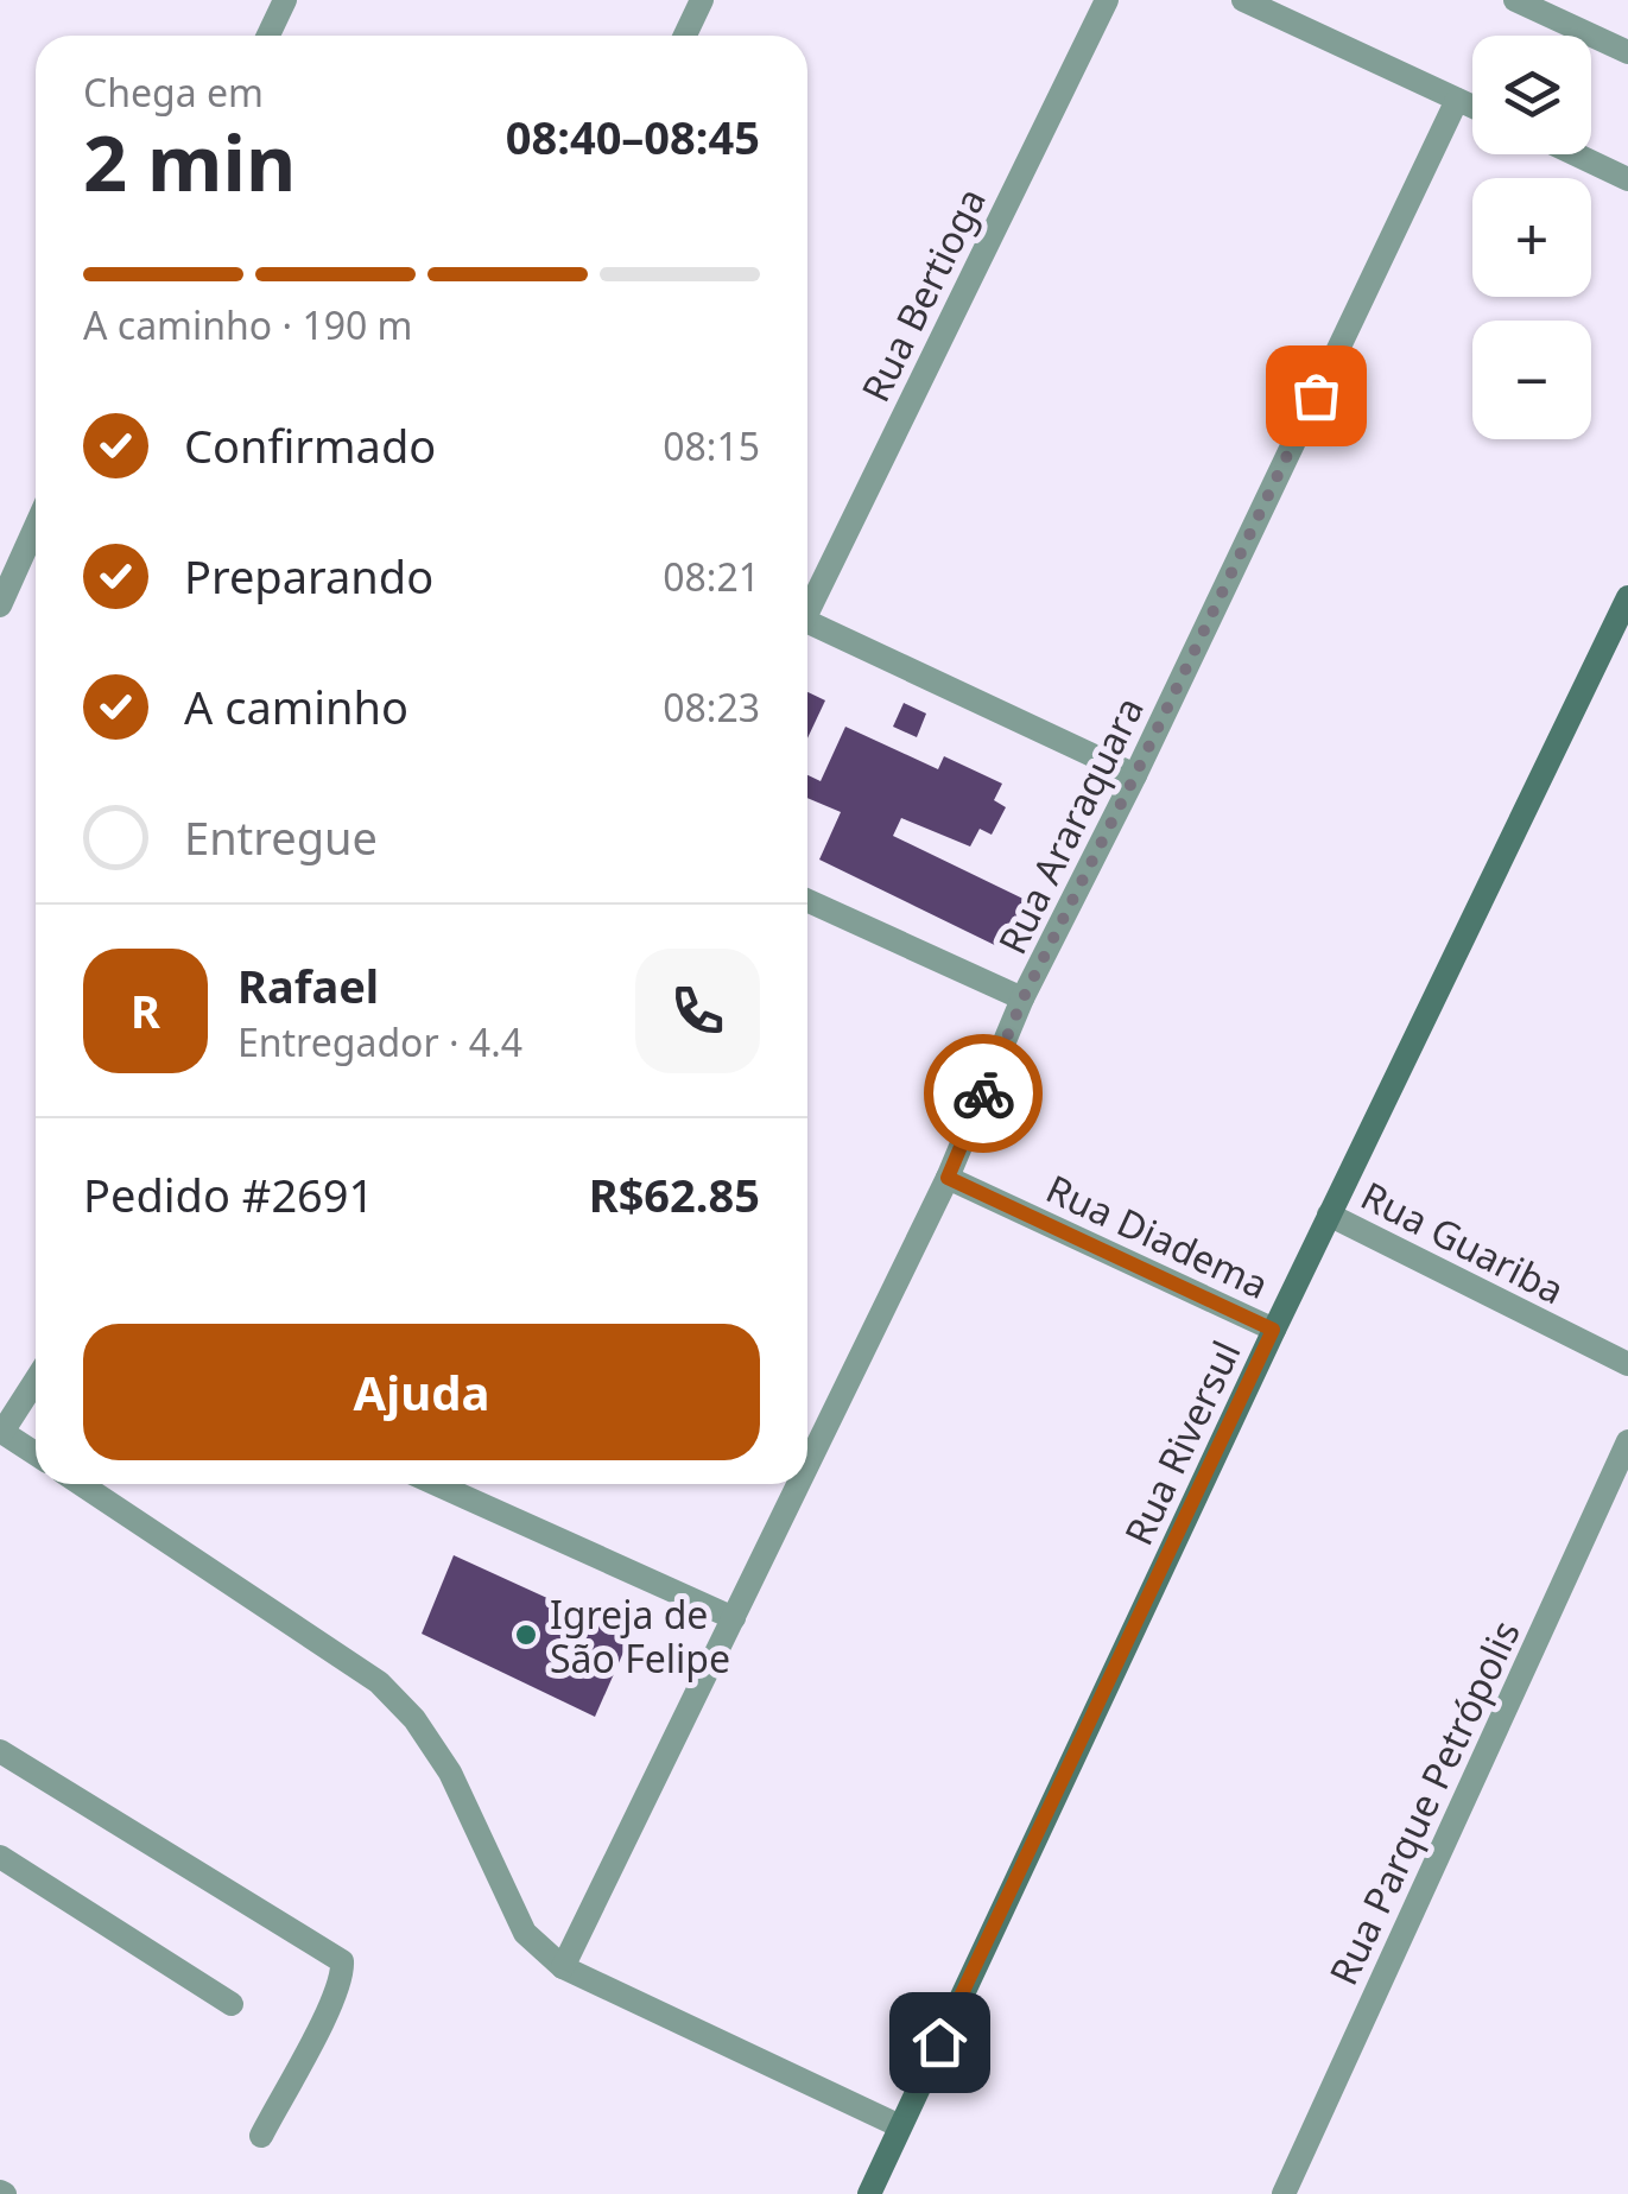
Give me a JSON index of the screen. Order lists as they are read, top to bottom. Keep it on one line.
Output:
{"streets":{"street":["Rua Bertioga","Rua Araraquara","Rua Diadema","Rua Guariba","Rua Riversul","Rua Parque Petrópolis"]},"crossings":[["Rua Araraquara","Rua Diadema"],["Rua Diadema","Rua Riversul"],["Rua Guariba","Rua Riversul"]],"places":["Igreja de São Felipe"],"page":{"map_buttons":["+","−"],"heading":["2 min","Chega em","08:40–08:45"],"panel":["Rafael","Entregador · 4.4","Pedido #2691","R$62.85"],"bar":"A caminho · 190 m","list":[["Confirmado","08:15"],["Preparando","08:21"],["A caminho","08:23"],"Entregue"],"round":"R","buttons":"Ajuda"}}
